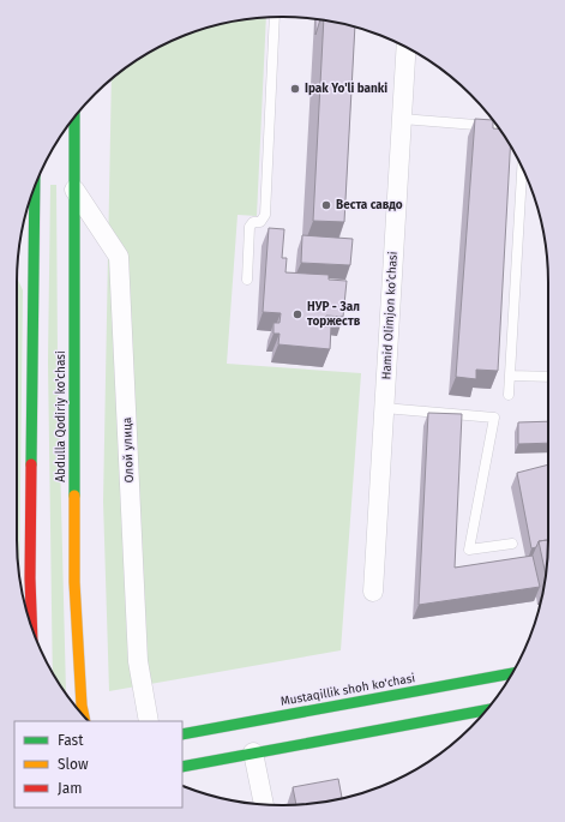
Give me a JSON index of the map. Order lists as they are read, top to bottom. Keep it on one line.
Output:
{"streets":{"main road":["Abdulla Qodiriy ko'chasi","Mustaqillik shoh ko'chasi"],"street":["Hamid Olimjon ko’chasi","Олой улица"]},"crossings":[["Abdulla Qodiriy ko'chasi","Олой улица"]],"places":["Ipak Yo'li banki","Веста савдо","НУР - Зал торжеств"],"legend":["Fast","Slow","Jam"]}
